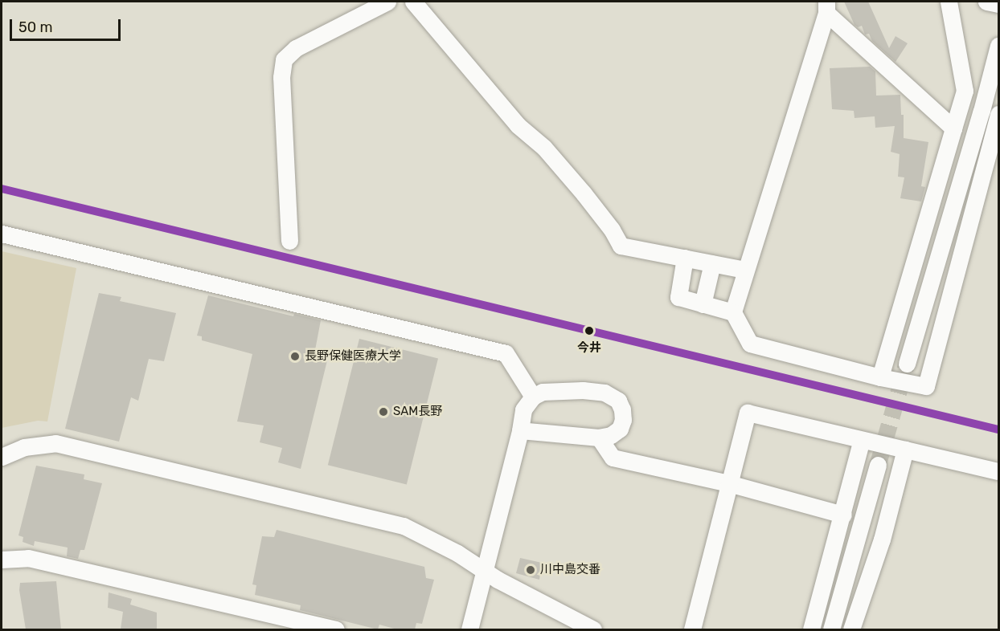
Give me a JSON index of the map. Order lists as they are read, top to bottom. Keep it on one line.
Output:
{"places":["今井","長野保健医療大学","SAM長野","川中島交番"],"scale_bar":"50 m"}
